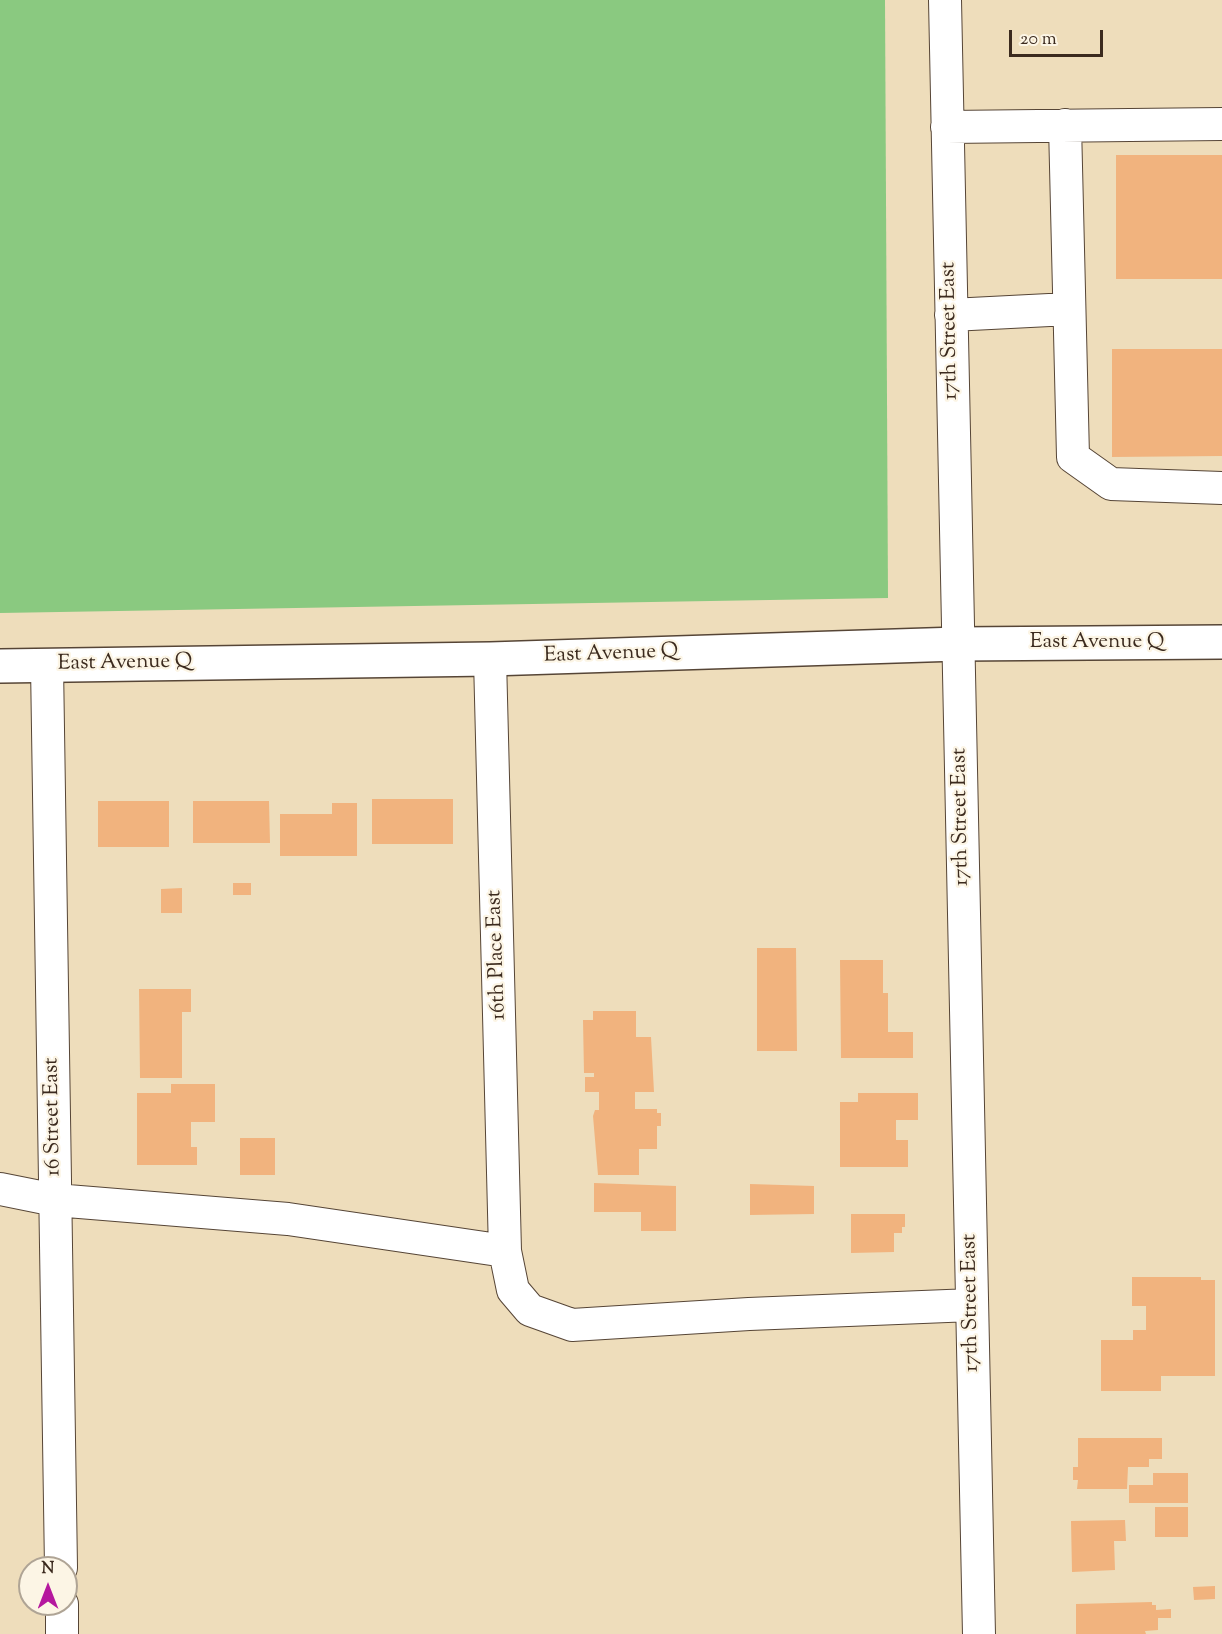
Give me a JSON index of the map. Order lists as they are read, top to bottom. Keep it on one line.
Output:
{"streets":{"main road":["East Avenue Q"],"street":["17th Street East","16th Place East","16 Street East"]},"crossings":[["17th Street East","East Avenue Q"],["17th Street East","16th Place East"],["East Avenue Q","16th Place East"],["East Avenue Q","16 Street East"]],"scale_bar":"20 m","north":"top"}
